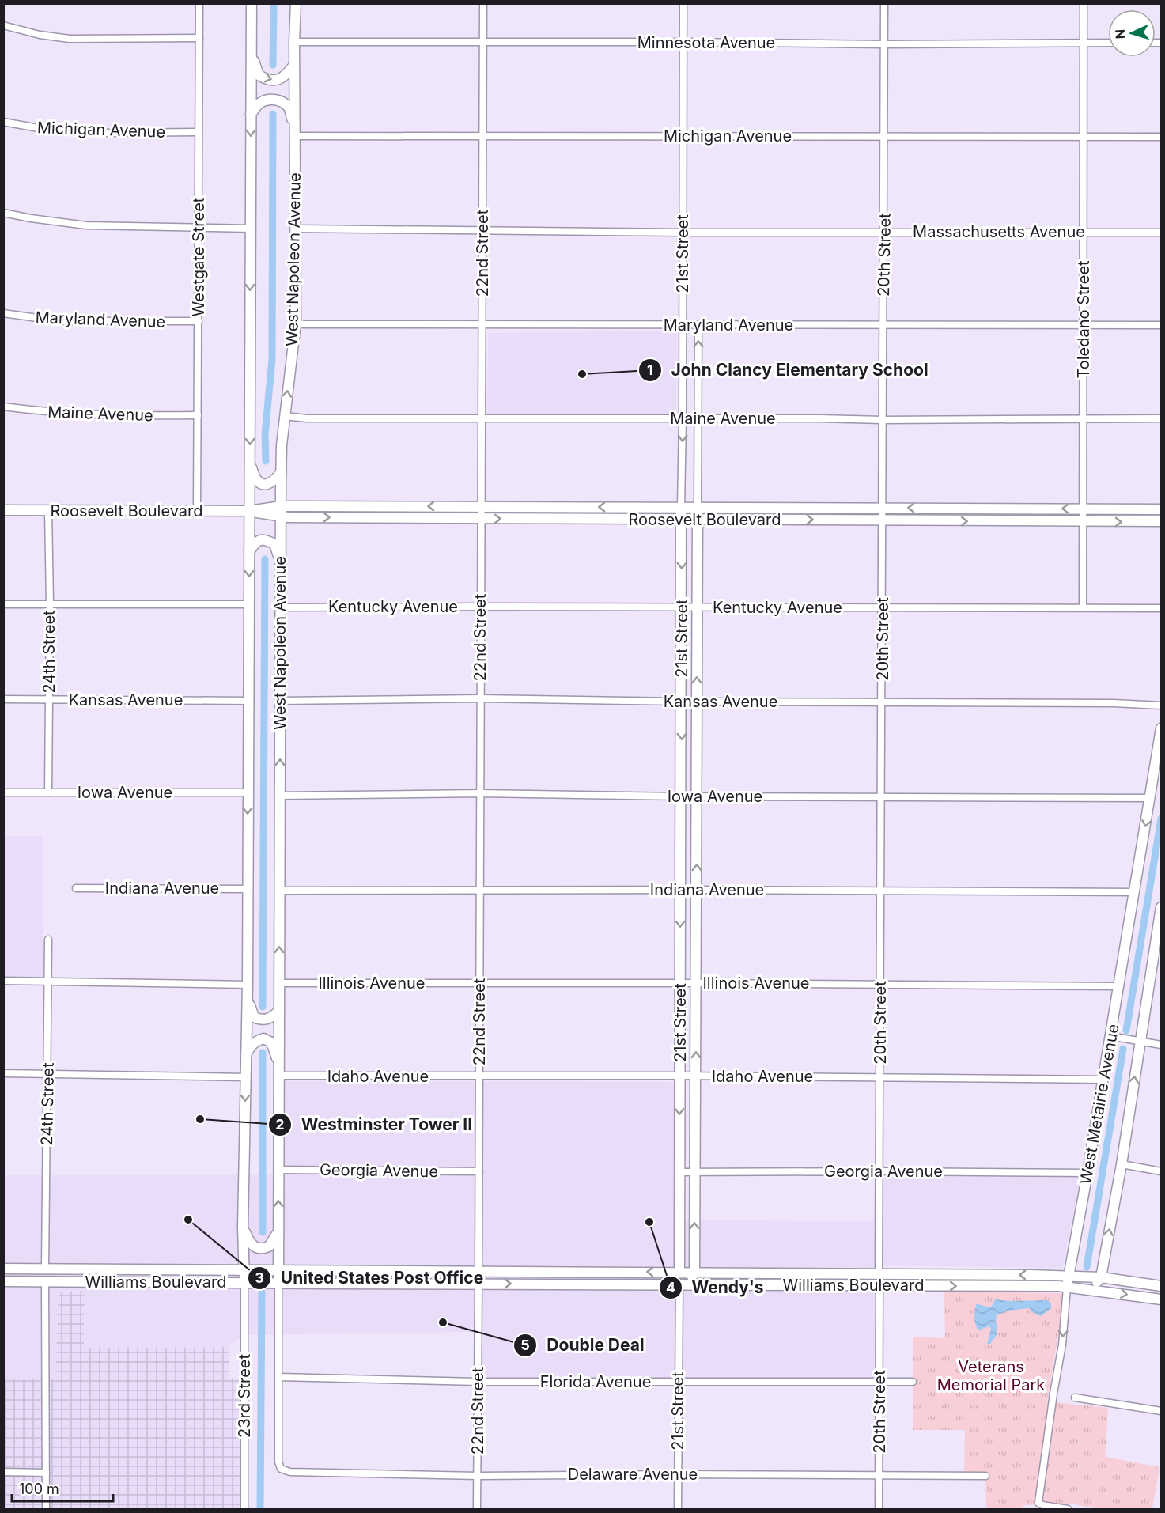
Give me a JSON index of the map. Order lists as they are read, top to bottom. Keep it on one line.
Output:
{"streets":{"main road":["21st Street","West Napoleon Avenue","Roosevelt Boulevard","West Metairie Avenue","Williams Boulevard"],"street":["Minnesota Avenue","Michigan Avenue","Massachusetts Avenue","22nd Street","20th Street","Westgate Street","Maryland Avenue","Toledano Street","Maine Avenue","Kentucky Avenue","24th Street","Kansas Avenue","Iowa Avenue","Indiana Avenue","Illinois Avenue","Idaho Avenue","Georgia Avenue","Florida Avenue","23rd Street","Delaware Avenue"]},"crossings":[["Minnesota Avenue","22nd Street"],["Minnesota Avenue","21st Street"],["Minnesota Avenue","20th Street"],["Minnesota Avenue","West Napoleon Avenue"],["Minnesota Avenue","Toledano Street"],["Michigan Avenue","22nd Street"],["Michigan Avenue","21st Street"],["Michigan Avenue","20th Street"],["Michigan Avenue","Westgate Street"],["Michigan Avenue","West Napoleon Avenue"],["Michigan Avenue","Toledano Street"],["Massachusetts Avenue","22nd Street"],["Massachusetts Avenue","21st Street"],["Massachusetts Avenue","20th Street"],["Massachusetts Avenue","West Napoleon Avenue"],["Massachusetts Avenue","Toledano Street"],["22nd Street","Maryland Avenue"],["22nd Street","Maine Avenue"],["22nd Street","Roosevelt Boulevard"],["22nd Street","Kentucky Avenue"],["22nd Street","Kansas Avenue"],["22nd Street","Iowa Avenue"],["22nd Street","Indiana Avenue"],["22nd Street","Illinois Avenue"],["22nd Street","Idaho Avenue"],["22nd Street","Georgia Avenue"],["22nd Street","Williams Boulevard"],["22nd Street","Florida Avenue"],["22nd Street","Delaware Avenue"],["21st Street","Maryland Avenue"],["21st Street","Maine Avenue"],["21st Street","Roosevelt Boulevard"],["21st Street","Kentucky Avenue"],["21st Street","Kansas Avenue"],["21st Street","Iowa Avenue"],["21st Street","Indiana Avenue"],["21st Street","Illinois Avenue"],["21st Street","Idaho Avenue"],["21st Street","Georgia Avenue"],["21st Street","Williams Boulevard"],["21st Street","Florida Avenue"],["21st Street","Delaware Avenue"],["20th Street","Maryland Avenue"],["20th Street","Maine Avenue"],["20th Street","Roosevelt Boulevard"],["20th Street","Kentucky Avenue"],["20th Street","Kansas Avenue"],["20th Street","Iowa Avenue"],["20th Street","Indiana Avenue"],["20th Street","Illinois Avenue"],["20th Street","Idaho Avenue"],["20th Street","Georgia Avenue"],["20th Street","Williams Boulevard"],["20th Street","Florida Avenue"],["20th Street","Delaware Avenue"],["Westgate Street","Maryland Avenue"],["Westgate Street","Maine Avenue"],["Westgate Street","Roosevelt Boulevard"],["West Napoleon Avenue","Maryland Avenue"],["West Napoleon Avenue","Maine Avenue"],["West Napoleon Avenue","Roosevelt Boulevard"],["West Napoleon Avenue","Kentucky Avenue"],["West Napoleon Avenue","Kansas Avenue"],["West Napoleon Avenue","Iowa Avenue"],["West Napoleon Avenue","Indiana Avenue"],["West Napoleon Avenue","Illinois Avenue"],["West Napoleon Avenue","Idaho Avenue"],["West Napoleon Avenue","Georgia Avenue"],["West Napoleon Avenue","Williams Boulevard"],["West Napoleon Avenue","23rd Street"],["Maryland Avenue","Toledano Street"],["Toledano Street","Maine Avenue"],["Toledano Street","Roosevelt Boulevard"],["Toledano Street","Kentucky Avenue"],["Roosevelt Boulevard","24th Street"],["24th Street","Kansas Avenue"],["24th Street","Iowa Avenue"],["24th Street","Williams Boulevard"],["Iowa Avenue","West Metairie Avenue"],["Indiana Avenue","West Metairie Avenue"],["Illinois Avenue","West Metairie Avenue"],["Idaho Avenue","West Metairie Avenue"],["West Metairie Avenue","Georgia Avenue"],["West Metairie Avenue","Williams Boulevard"],["Williams Boulevard","23rd Street"],["Florida Avenue","Delaware Avenue"]],"parks":["Veterans Memorial Park"],"places":["John Clancy Elementary School","Westminster Tower II","United States Post Office","Wendy's","Double Deal"],"scale_bar":"100 m","north":"left"}
